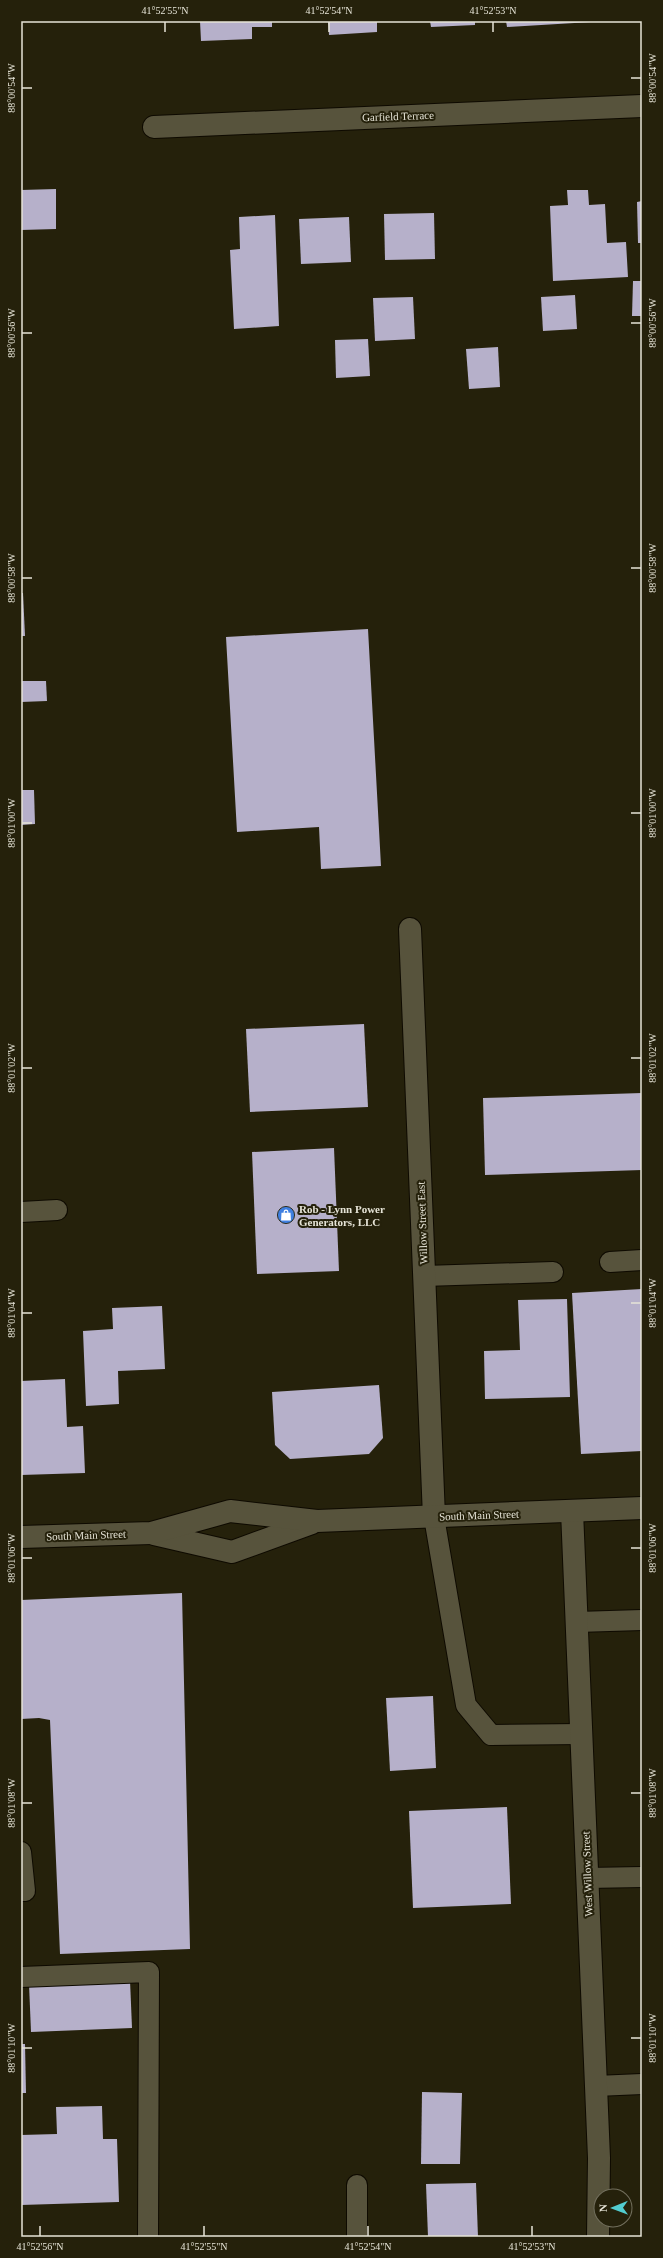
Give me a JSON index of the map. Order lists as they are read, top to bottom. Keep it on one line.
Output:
{"streets":{"street":["Garfield Terrace","Willow Street East","South Main Street","West Willow Street"]},"crossings":[["Willow Street East","South Main Street"],["South Main Street","West Willow Street"]],"places":{"shop":["Rob - Lynn Power Generators, LLC"]},"north":"left","coordinates":["41°52'55\"N","41°52'54\"N","41°52'53\"N","88°00'54\"W","88°00'56\"W","88°00'58\"W","88°01'00\"W","88°01'02\"W","88°01'04\"W","88°01'06\"W","88°01'08\"W","88°01'10\"W","41°52'56\"N"]}
